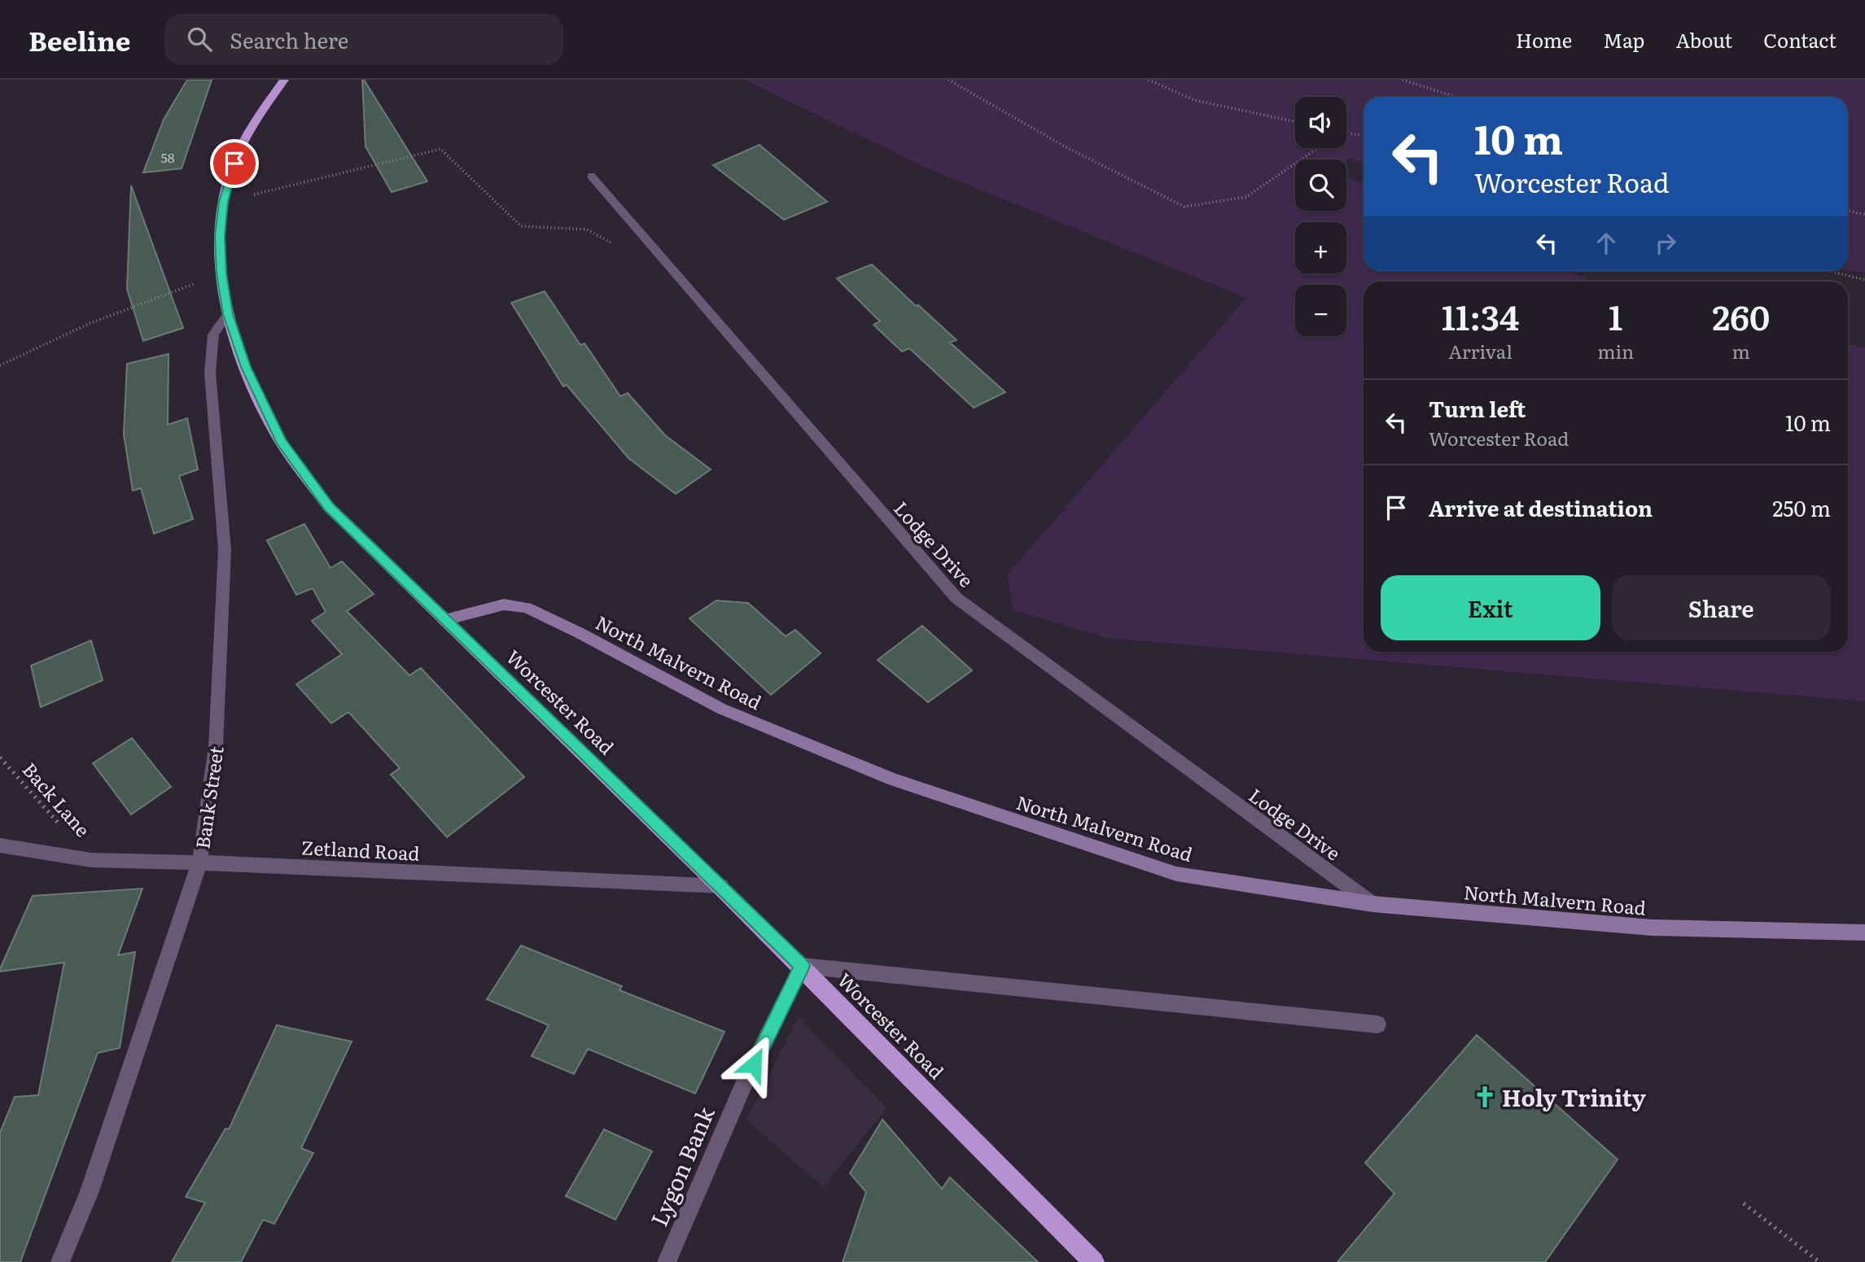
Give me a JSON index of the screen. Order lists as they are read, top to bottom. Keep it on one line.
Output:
{"streets":{"highway":["Worcester Road"],"main road":["North Malvern Road"],"street":["Lodge Drive","Bank Street","Zetland Road","Lygon Bank"],"path":["Back Lane"]},"crossings":[["Lodge Drive","North Malvern Road"],["North Malvern Road","Worcester Road"],["Worcester Road","Bank Street"],["Worcester Road","Zetland Road"],["Worcester Road","Lygon Bank"],["Bank Street","Zetland Road"],["Back Lane","Zetland Road"]],"places":{"church":["Holy Trinity"]},"house_numbers":["58"],"page":{"header":"Beeline","search":"Search here","nav":["Home","Map","About","Contact"],"map_buttons":["+","−"],"turn":["10 m","Worcester Road"],"eta":["11:34","Arrival","1","min","260","m"],"list":[{"name":"Turn left","note":"Worcester Road","value":"10 m"},{"name":"Arrive at destination","value":"250 m"}],"buttons":["Exit","Share"]}}
